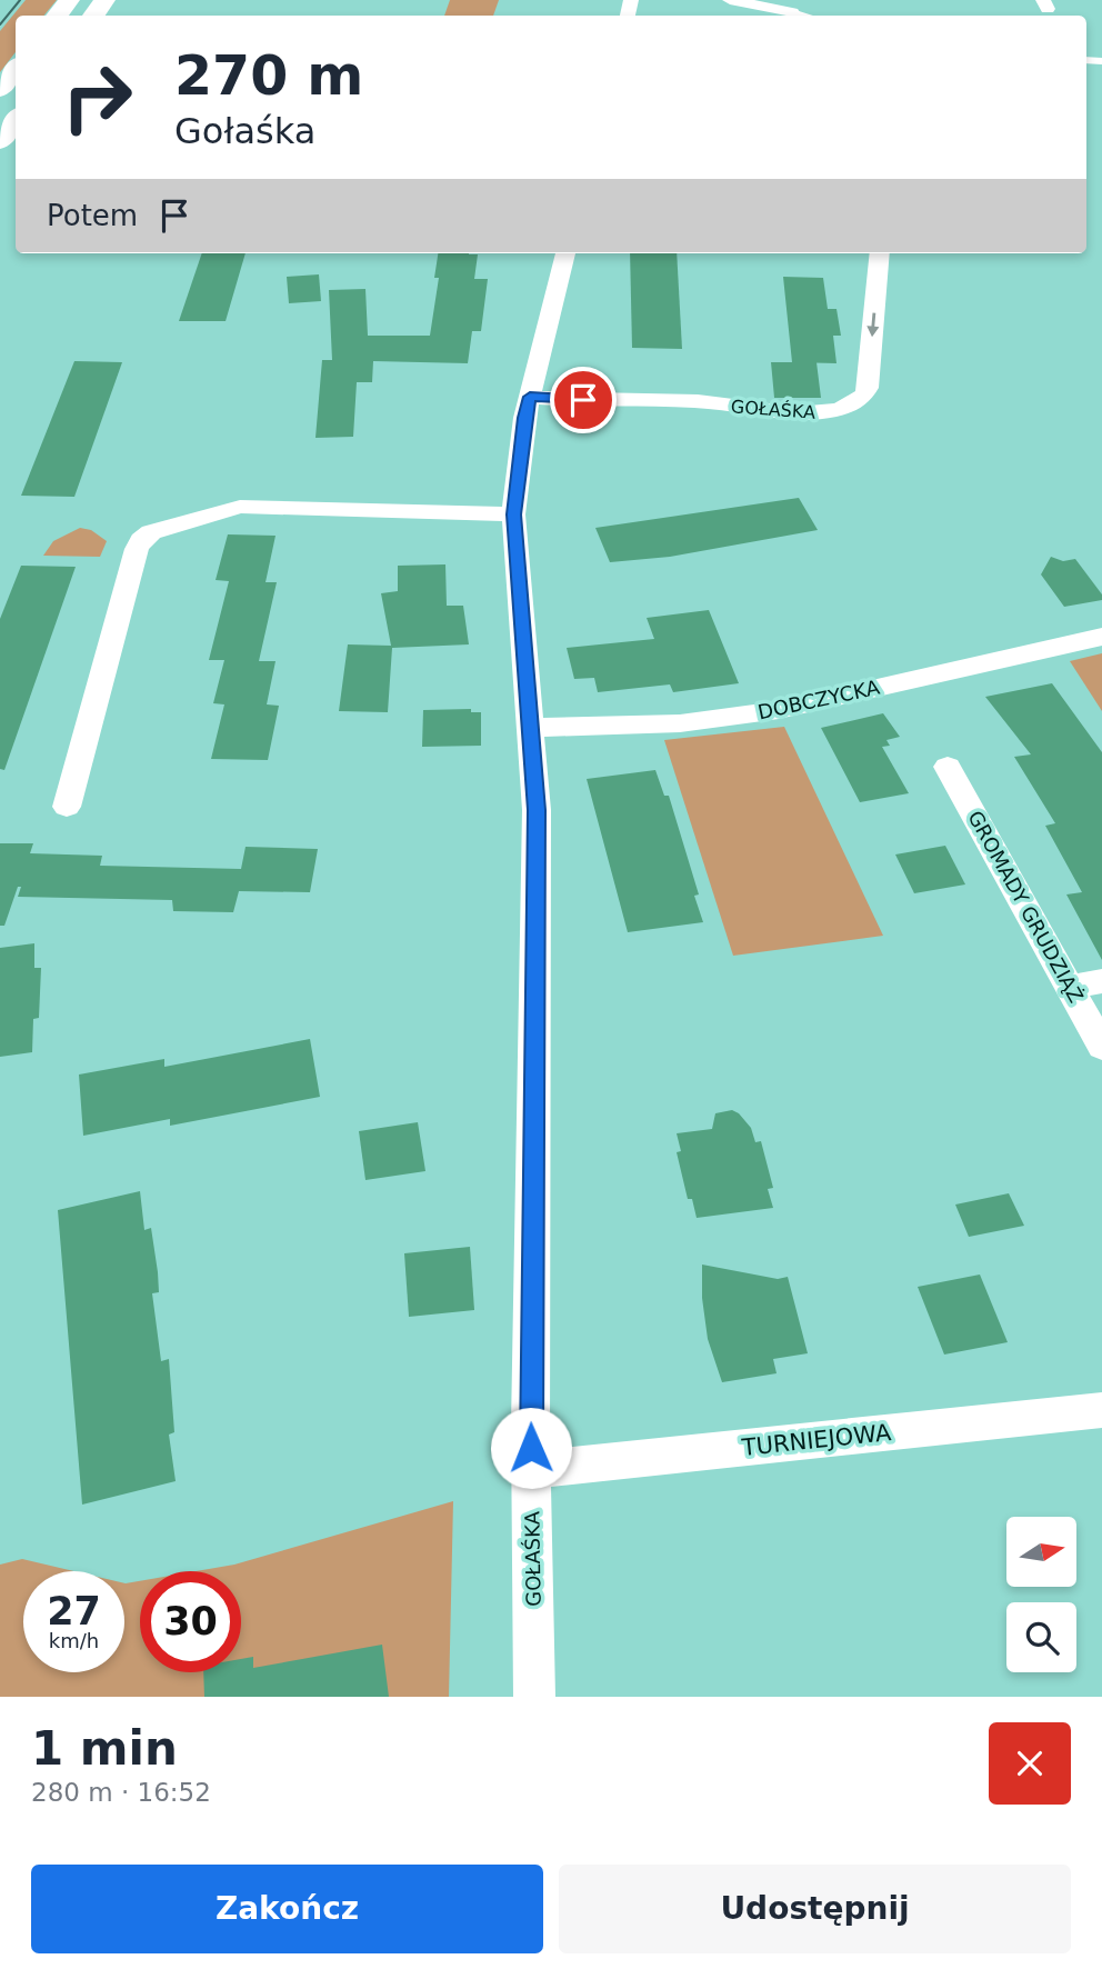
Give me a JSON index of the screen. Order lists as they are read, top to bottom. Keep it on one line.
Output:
{"streets":{"street":["GOŁAŚKA","DOBCZYCKA","GROMADY GRUDZIĄŻ","TURNIEJOWA"]},"crossings":[["GOŁAŚKA","DOBCZYCKA"],["GOŁAŚKA","TURNIEJOWA"]],"north":"right","page":{"turn":["270 m","Gołaśka"],"then":"Potem","speed":"27 km/h","limit":"30","heading":["1 min","280 m · 16:52"],"buttons":["Zakończ","Udostępnij"]}}
